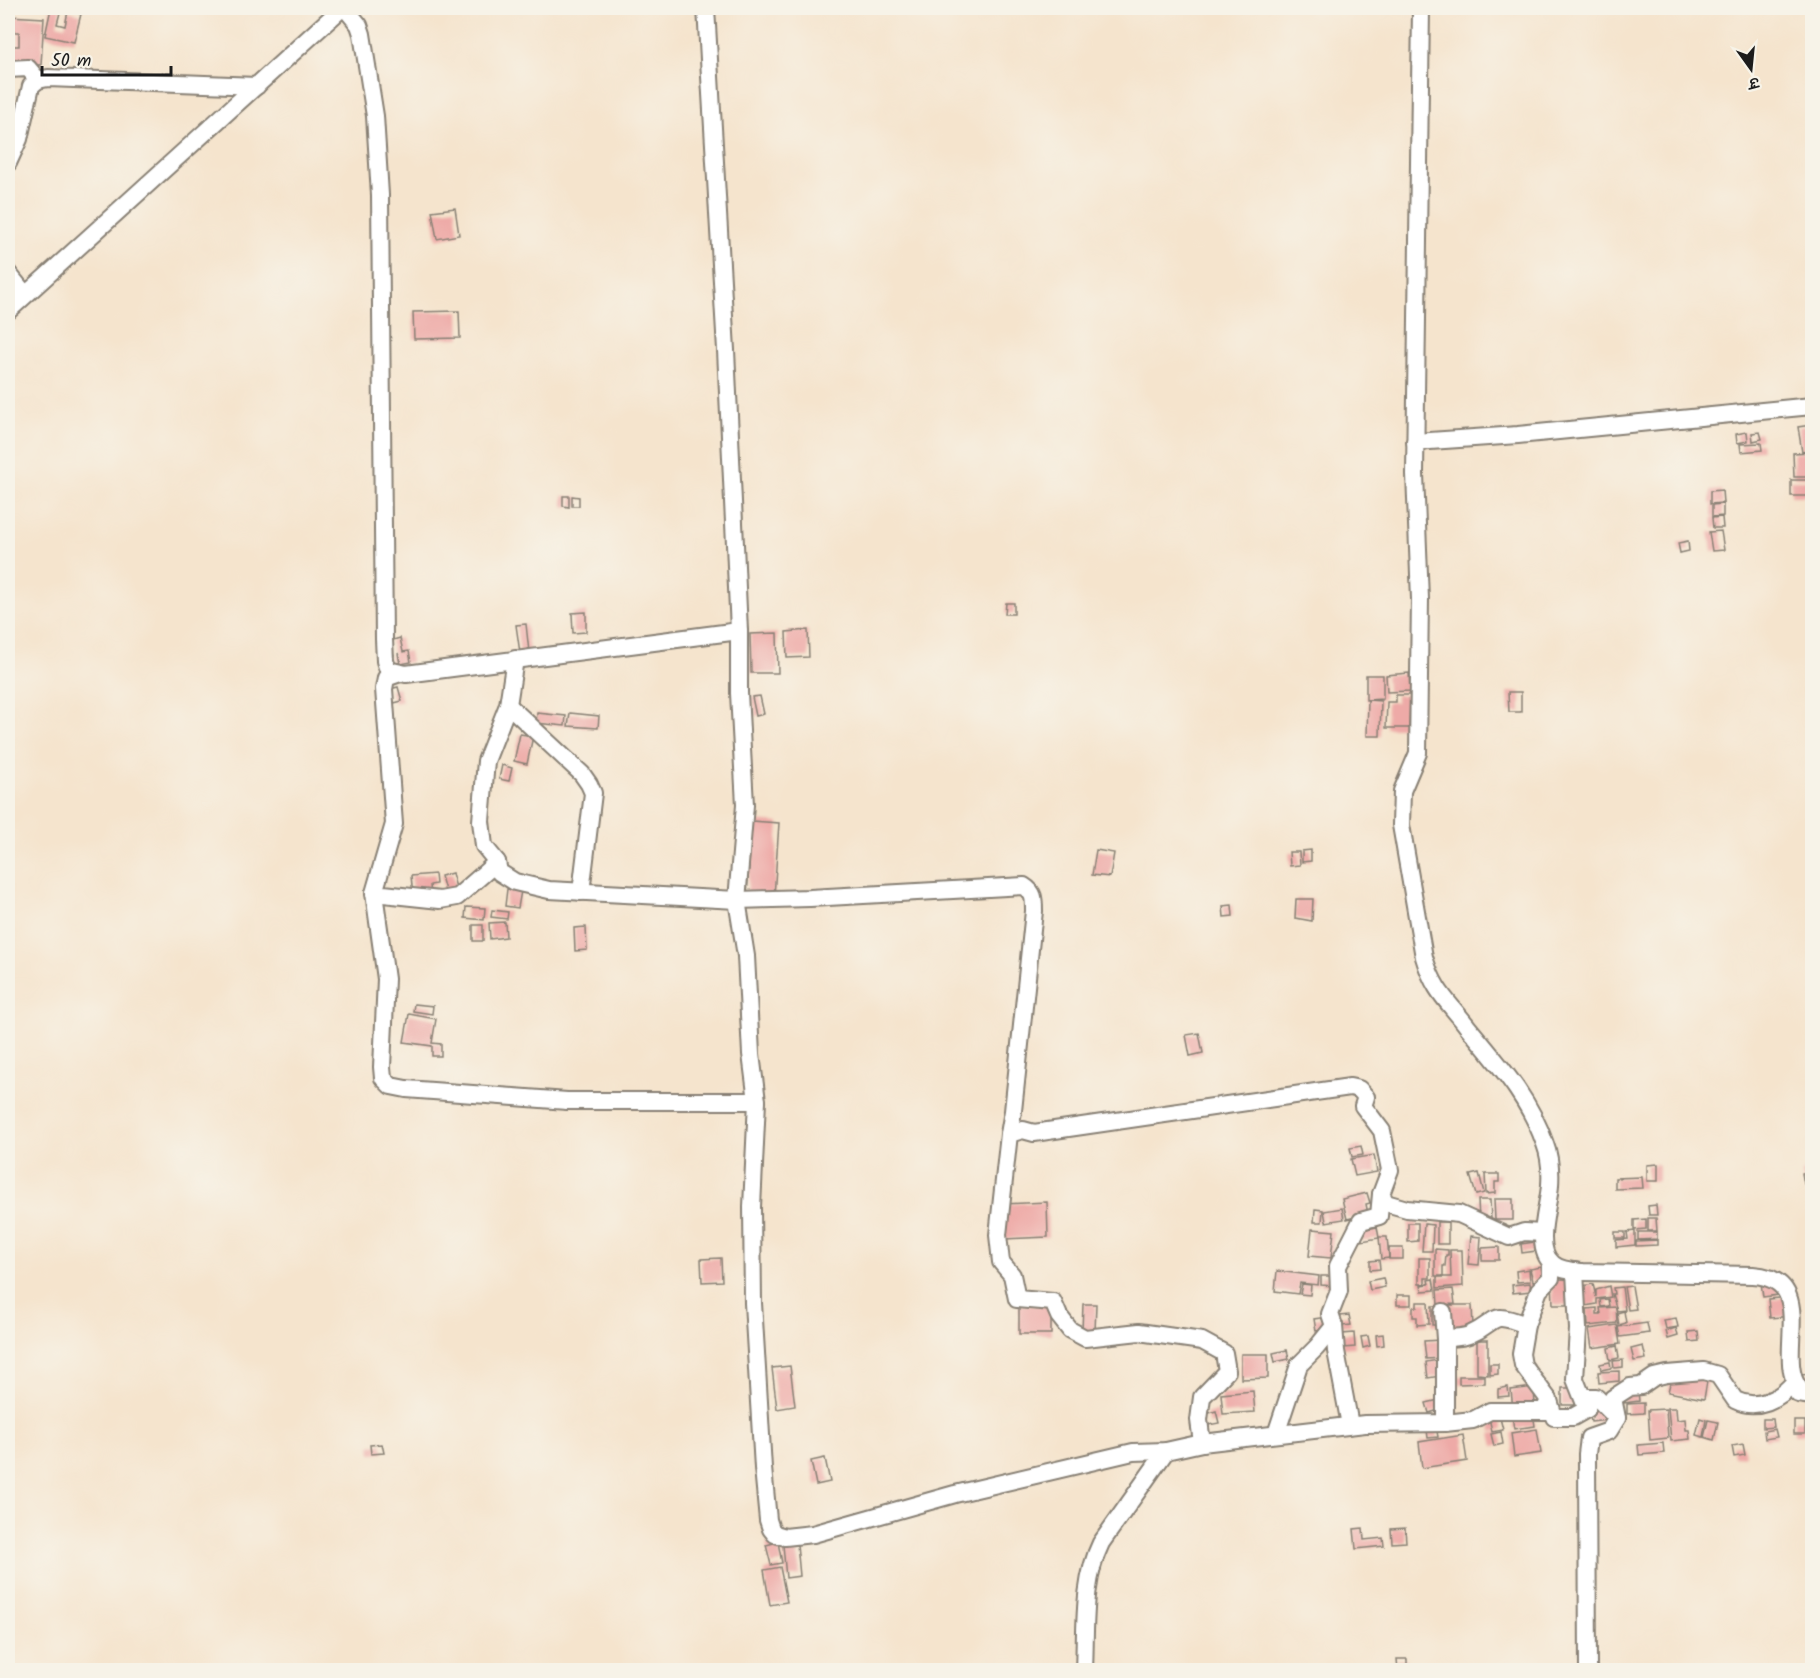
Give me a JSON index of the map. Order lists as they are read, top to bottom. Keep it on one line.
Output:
{"scale_bar":"50 m","north":"bottom"}
